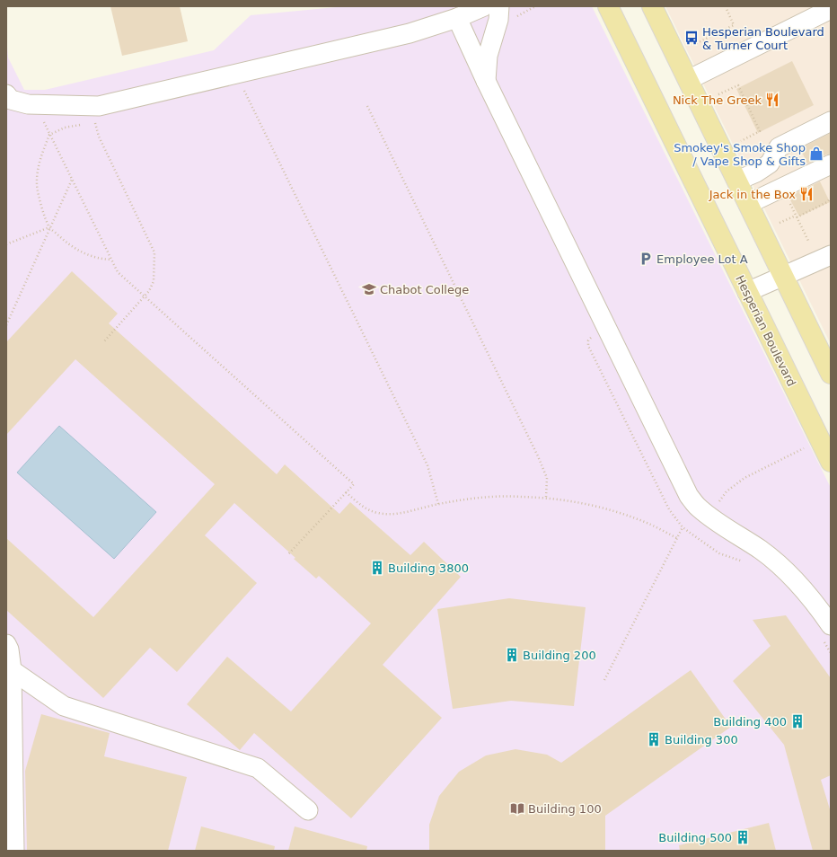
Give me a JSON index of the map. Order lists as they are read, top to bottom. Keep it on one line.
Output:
{"streets":{"main road":["Hesperian Boulevard"]},"places":{"bus stop":["Hesperian Boulevard & Turner Court"],"restaurant":["Nick The Greek","Jack in the Box"],"shop":["Smokey's Smoke Shop / Vape Shop & Gifts"],"parking":["Employee Lot A"],"school or university":["Chabot College"],"building":["Building 3800","Building 200","Building 400","Building 300","Building 500"],"library":["Building 100"]}}
